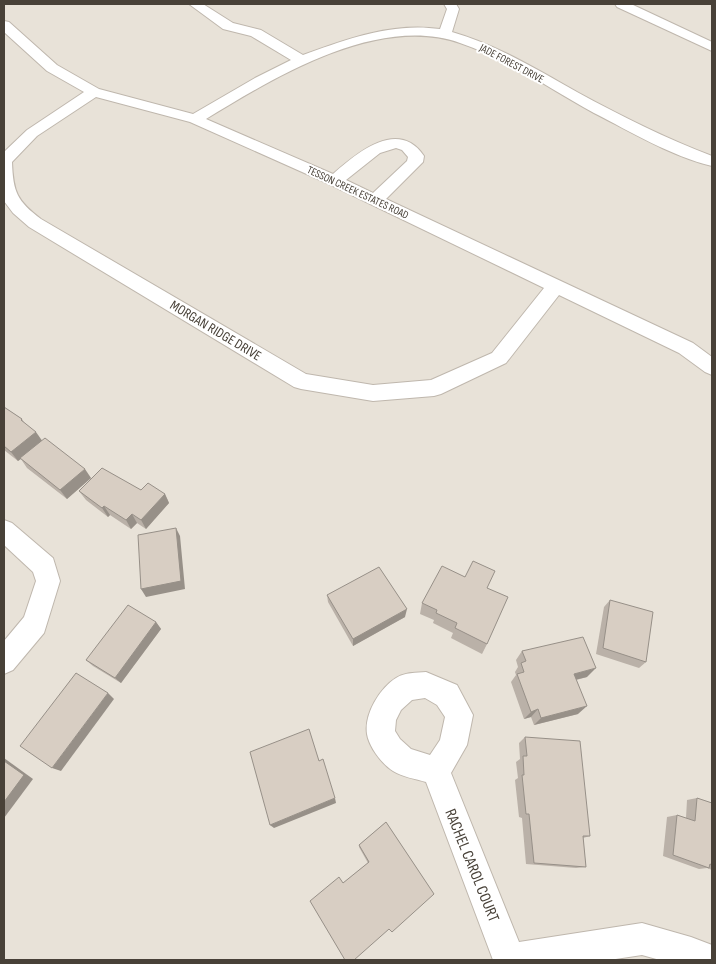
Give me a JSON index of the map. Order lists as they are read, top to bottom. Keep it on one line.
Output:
{"streets":{"street":["JADE FOREST DRIVE","TESSON CREEK ESTATES ROAD","MORGAN RIDGE DRIVE","RACHEL CAROL COURT"]},"crossings":[["JADE FOREST DRIVE","TESSON CREEK ESTATES ROAD"],["TESSON CREEK ESTATES ROAD","MORGAN RIDGE DRIVE"]]}
